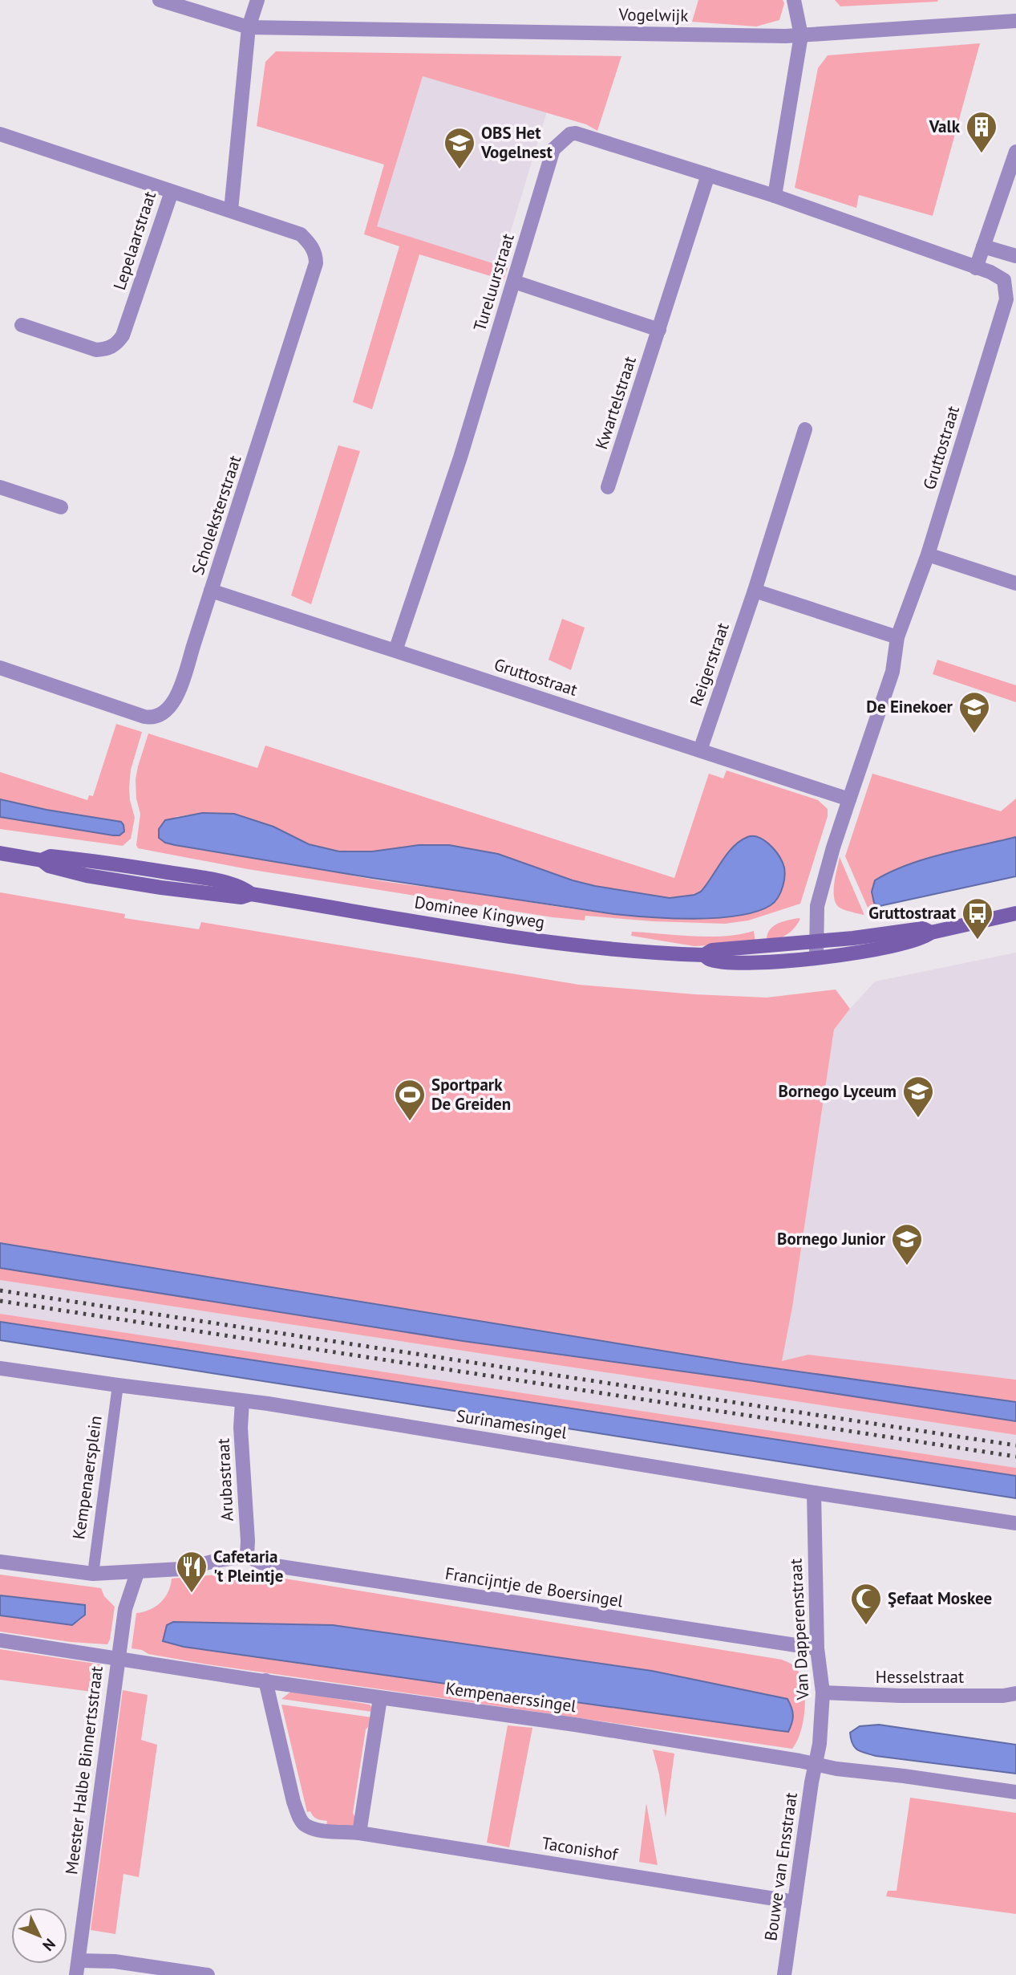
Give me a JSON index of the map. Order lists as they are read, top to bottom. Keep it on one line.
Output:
{"streets":{"main road":["Dominee Kingweg"],"street":["Vogelwijk","Lepelaarstraat","Tureluurstraat","Kwartelstraat","Gruttostraat","Scholeksterstraat","Reigerstraat","Surinamesingel","Kempenaersplein","Arubastraat","Francijntje de Boersingel","Van Dapperenstraat","Hesselstraat","Kempenaerssingel","Meester Halbe Binnertsstraat","Taconishof","Bouwe van Ensstraat"]},"crossings":[["Lepelaarstraat","Scholeksterstraat"],["Tureluurstraat","Kwartelstraat"],["Tureluurstraat","Gruttostraat"],["Gruttostraat","Scholeksterstraat"],["Gruttostraat","Reigerstraat"],["Gruttostraat","Dominee Kingweg"],["Surinamesingel","Kempenaersplein"],["Surinamesingel","Arubastraat"],["Surinamesingel","Van Dapperenstraat"],["Arubastraat","Francijntje de Boersingel"],["Francijntje de Boersingel","Van Dapperenstraat"],["Van Dapperenstraat","Hesselstraat"],["Van Dapperenstraat","Kempenaerssingel"],["Van Dapperenstraat","Bouwe van Ensstraat"],["Kempenaerssingel","Meester Halbe Binnertsstraat"],["Kempenaerssingel","Taconishof"],["Kempenaerssingel","Bouwe van Ensstraat"],["Taconishof","Bouwe van Ensstraat"]],"places":{"building":["Valk"],"school or university":["OBS Het Vogelnest","De Einekoer","Bornego Lyceum","Bornego Junior"],"bus stop":["Gruttostraat"],"sports":["Sportpark De Greiden"],"restaurant":["Cafetaria 't Pleintje"],"mosque":["Şefaat Moskee"]},"north":"bottom right"}
